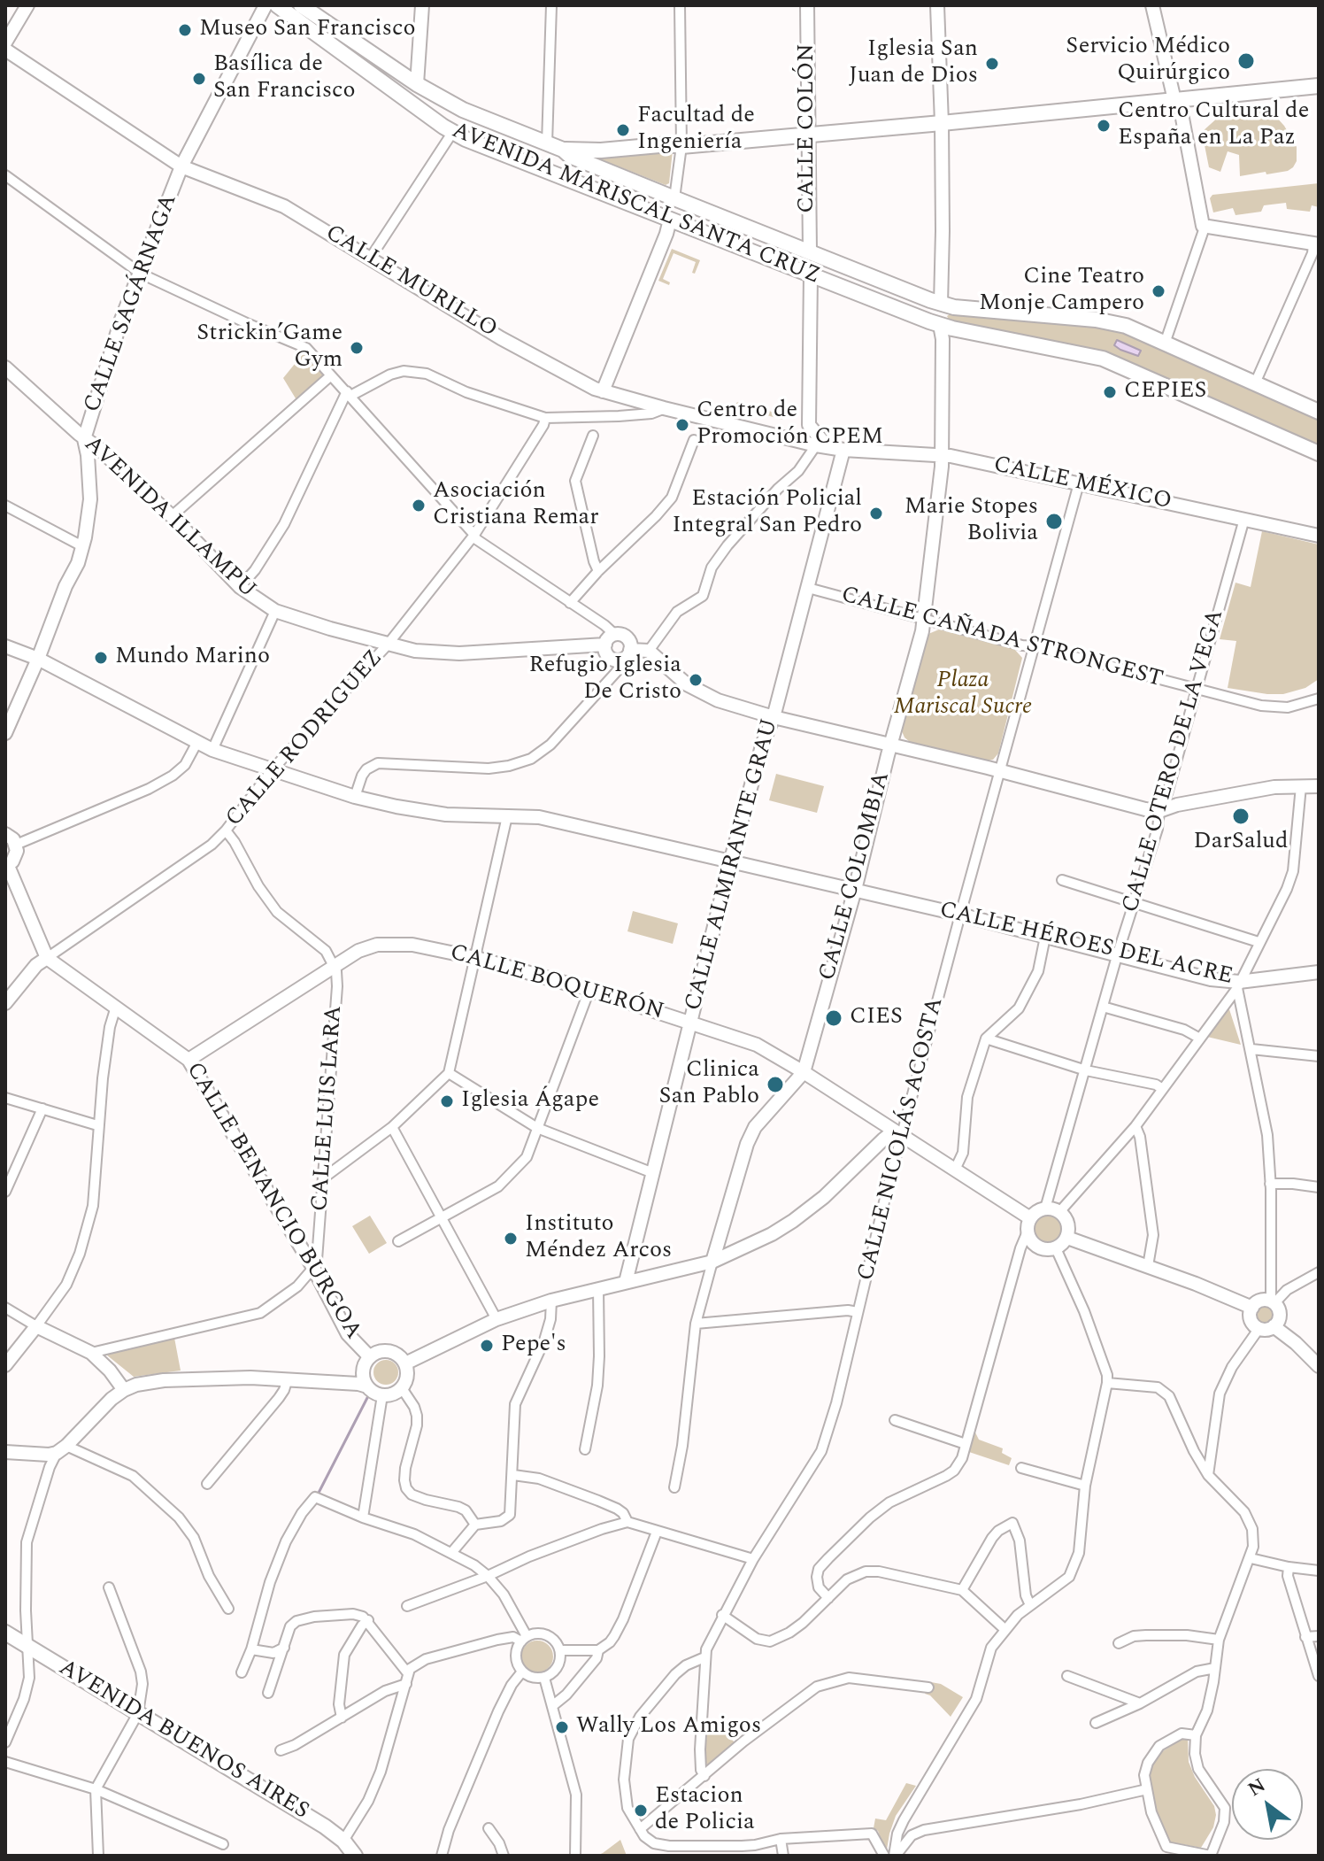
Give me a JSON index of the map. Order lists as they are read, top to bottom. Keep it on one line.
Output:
{"streets":{"main road":["CALLE COLÓN","AVENIDA MARISCAL SANTA CRUZ","CALLE MURILLO","CALLE SAGÁRNAGA","CALLE MÉXICO","AVENIDA ILLAMPU","CALLE RODRIGUEZ","CALLE ALMIRANTE GRAU","CALLE COLOMBIA","CALLE HÉROES DEL ACRE","CALLE BOQUERÓN","CALLE BENANCIO BURGOA","AVENIDA BUENOS AIRES"],"street":["CALLE CAÑADA STRONGEST","CALLE OTERO DE LA VEGA","CALLE LUIS LARA","CALLE NICOLÁS ACOSTA"]},"crossings":[["CALLE COLÓN","AVENIDA MARISCAL SANTA CRUZ"],["AVENIDA MARISCAL SANTA CRUZ","CALLE COLOMBIA"],["CALLE MURILLO","CALLE SAGÁRNAGA"],["CALLE MURILLO","CALLE MÉXICO"],["CALLE MURILLO","CALLE ALMIRANTE GRAU"],["CALLE SAGÁRNAGA","AVENIDA ILLAMPU"],["CALLE SAGÁRNAGA","CALLE HÉROES DEL ACRE"],["CALLE MÉXICO","CALLE OTERO DE LA VEGA"],["CALLE MÉXICO","CALLE ALMIRANTE GRAU"],["CALLE MÉXICO","CALLE COLOMBIA"],["CALLE MÉXICO","CALLE NICOLÁS ACOSTA"],["AVENIDA ILLAMPU","CALLE RODRIGUEZ"],["CALLE CAÑADA STRONGEST","CALLE OTERO DE LA VEGA"],["CALLE CAÑADA STRONGEST","CALLE ALMIRANTE GRAU"],["CALLE CAÑADA STRONGEST","CALLE COLOMBIA"],["CALLE CAÑADA STRONGEST","CALLE NICOLÁS ACOSTA"],["CALLE RODRIGUEZ","CALLE HÉROES DEL ACRE"],["CALLE RODRIGUEZ","CALLE BENANCIO BURGOA"],["CALLE OTERO DE LA VEGA","CALLE HÉROES DEL ACRE"],["CALLE OTERO DE LA VEGA","CALLE BOQUERÓN"],["CALLE ALMIRANTE GRAU","CALLE HÉROES DEL ACRE"],["CALLE ALMIRANTE GRAU","CALLE BOQUERÓN"],["CALLE COLOMBIA","CALLE HÉROES DEL ACRE"],["CALLE COLOMBIA","CALLE BOQUERÓN"],["CALLE HÉROES DEL ACRE","CALLE NICOLÁS ACOSTA"],["CALLE BOQUERÓN","CALLE LUIS LARA"],["CALLE BOQUERÓN","CALLE NICOLÁS ACOSTA"],["CALLE BOQUERÓN","CALLE BENANCIO BURGOA"],["CALLE LUIS LARA","CALLE BENANCIO BURGOA"]],"parks":["Plaza Mariscal Sucre"],"places":["Museo San Francisco","Servicio Médico Quirúrgico","Iglesia San Juan de Dios","Basílica de San Francisco","Centro Cultural de España en La Paz","Facultad de Ingeniería","Cine Teatro Monje Campero","Strickin’Game Gym","CEPIES","Centro de Promoción CPEM","Asociación Cristiana Remar","Estación Policial Integral San Pedro","Marie Stopes Bolivia","Mundo Marino","Refugio Iglesia De Cristo","DarSalud","CIES","Clinica San Pablo","Iglesia Ágape","Instituto Méndez Arcos","Pepe's","Wally Los Amigos","Estacion de Policia"],"north":"top left"}
